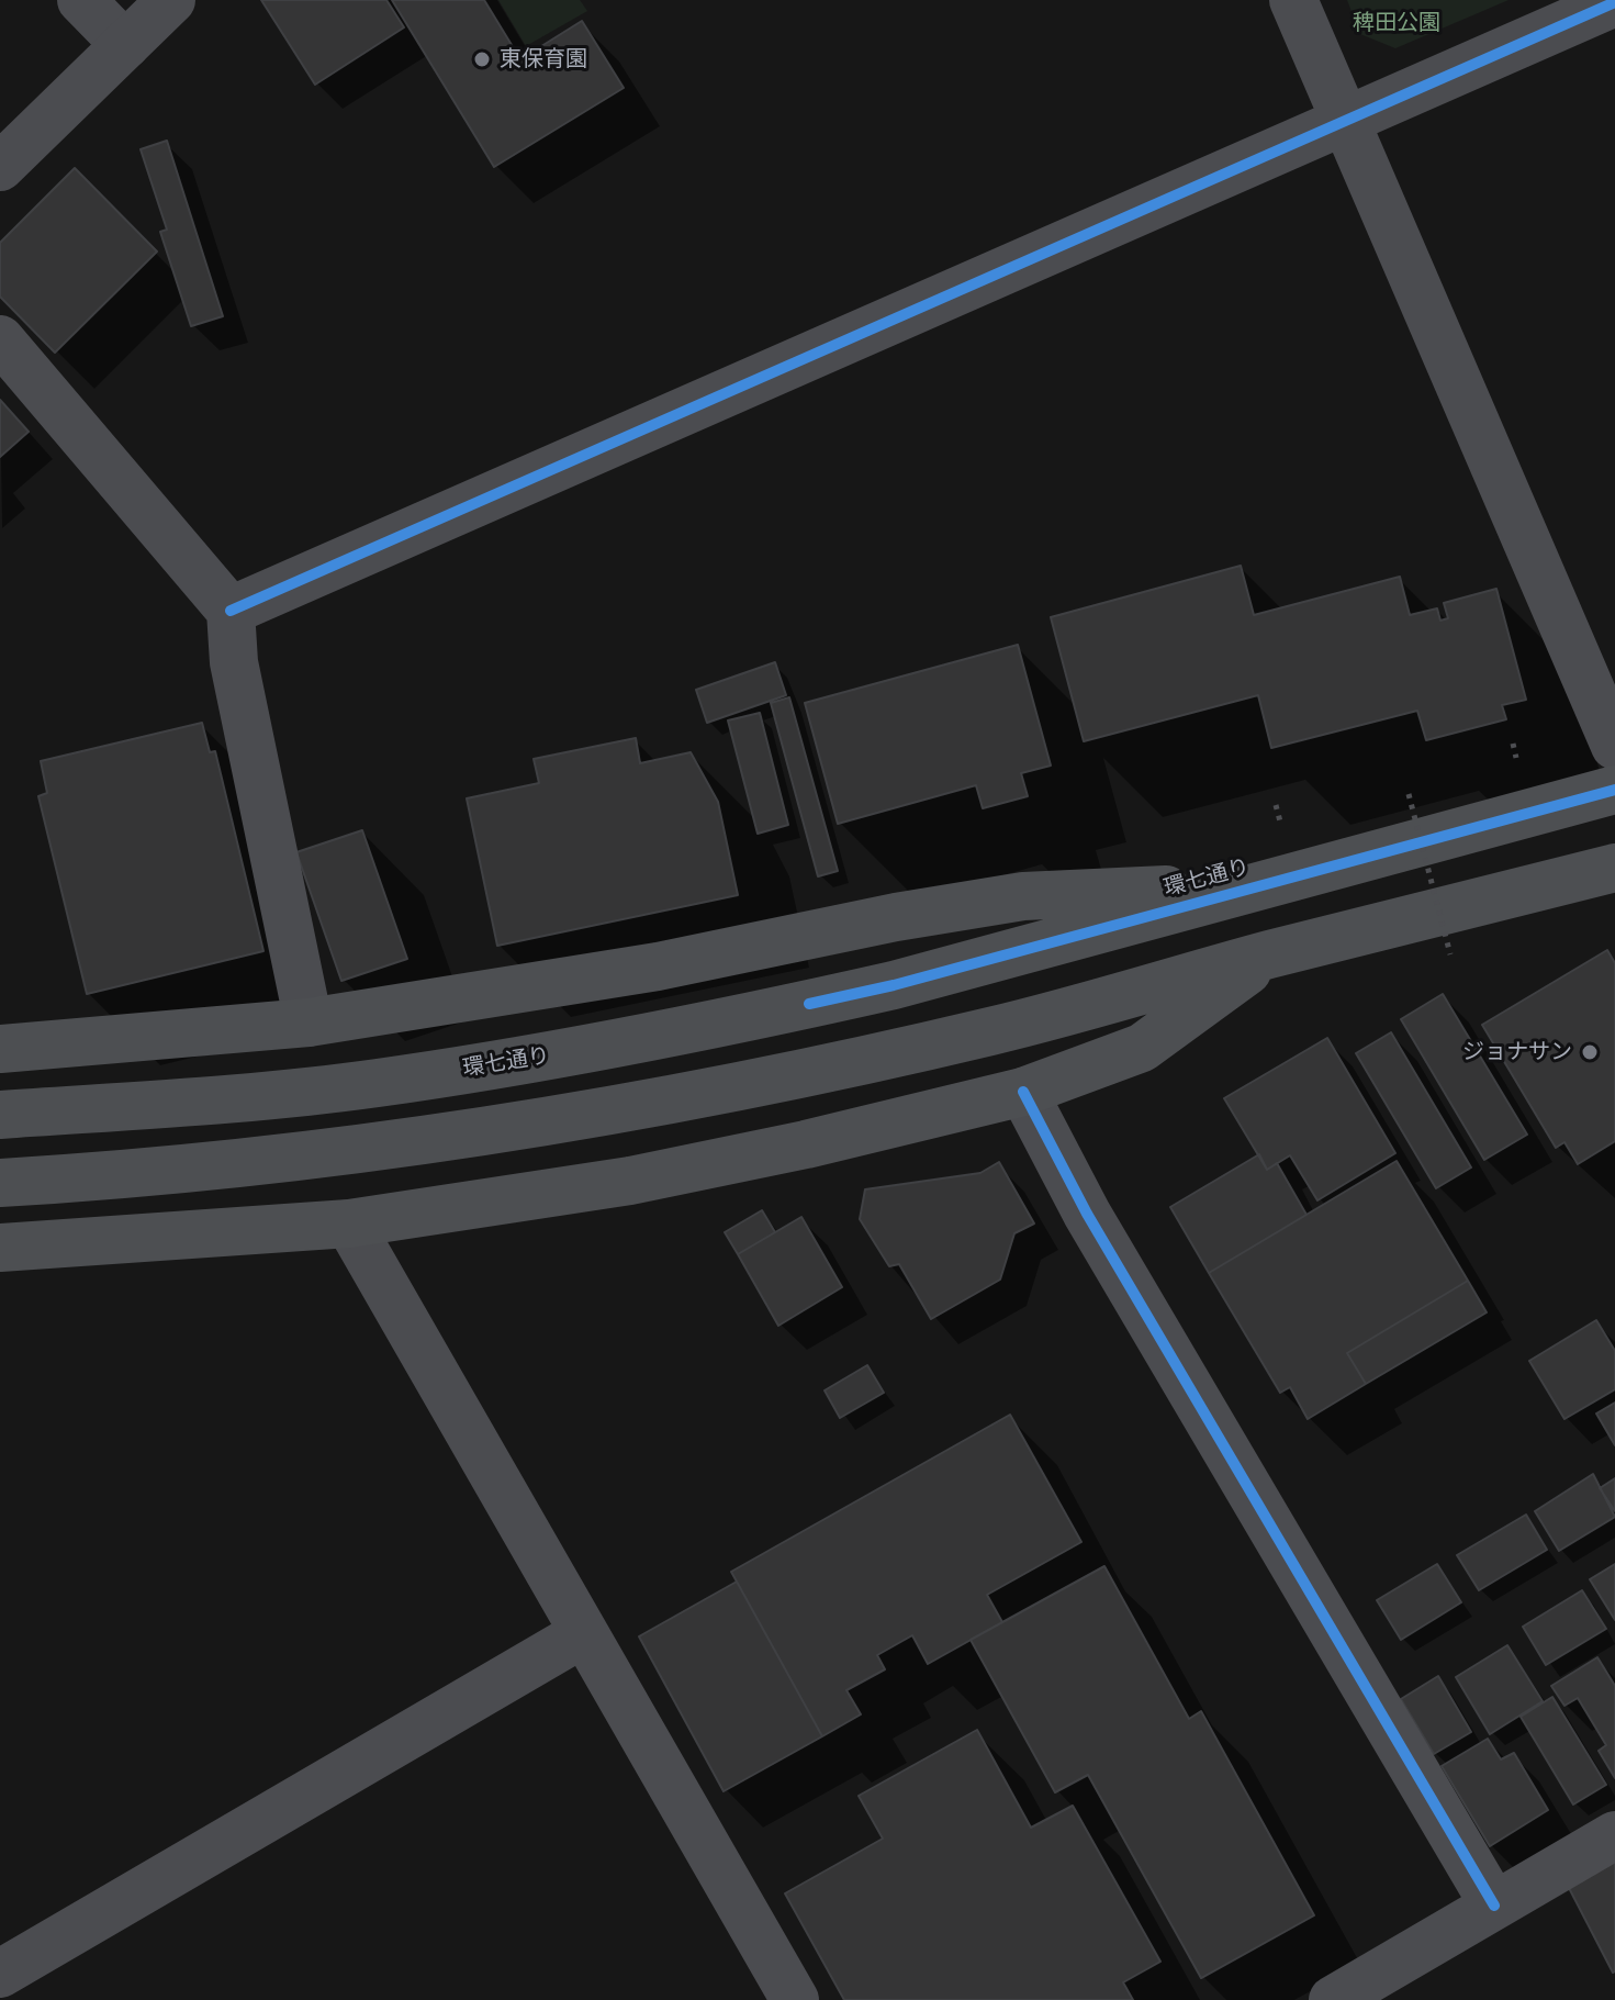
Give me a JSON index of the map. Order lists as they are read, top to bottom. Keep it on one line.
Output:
{"streets":{"main road":["環七通り"]},"parks":["稗田公園"],"places":["東保育園","ジョナサン"]}
